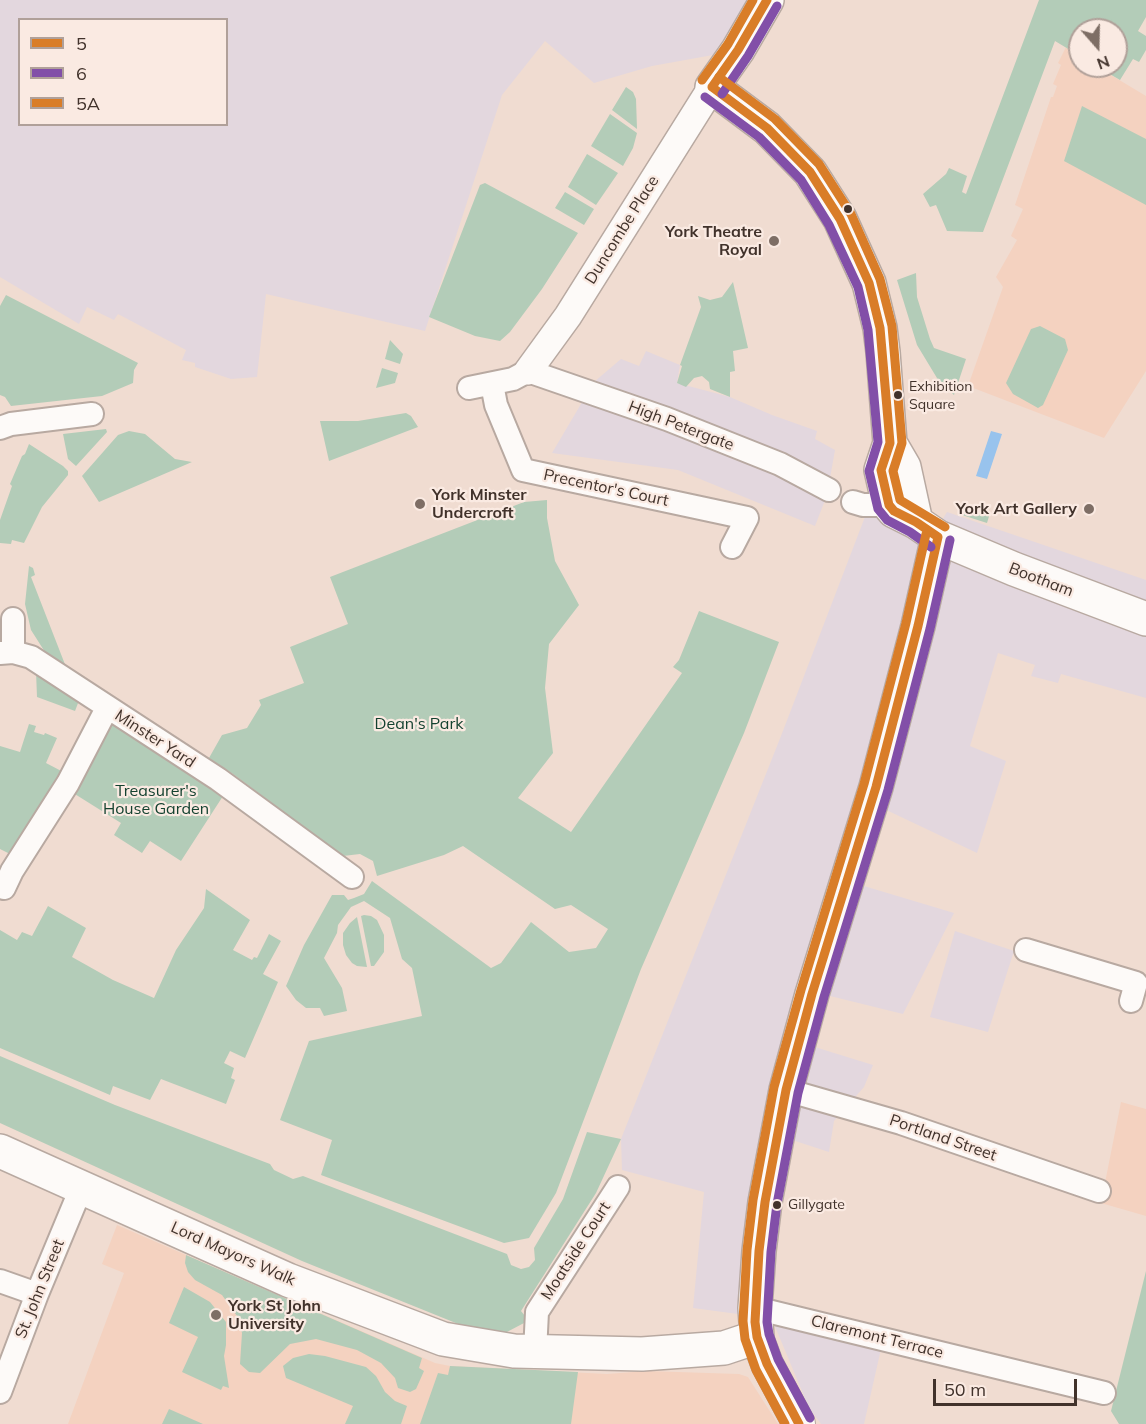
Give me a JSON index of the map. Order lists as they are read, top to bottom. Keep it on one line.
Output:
{"streets":{"main road":["Bootham","Lord Mayors Walk"],"street":["Duncombe Place","High Petergate","Precentor's Court","Minster Yard","Portland Street","Moatside Court","St. John Street","Claremont Terrace"]},"crossings":[["Duncombe Place","High Petergate"],["Moatside Court","Lord Mayors Walk"],["Lord Mayors Walk","St. John Street"],["Lord Mayors Walk","Claremont Terrace"]],"parks":["Dean's Park","Treasurer's House Garden"],"places":["York Theatre Royal","Exhibition Square","York Minster Undercroft","York Art Gallery","Gillygate","York St John University"],"lines":["transit line 5","transit line 5A","transit line 6"],"legend":["5","6","5A"],"scale_bar":"50 m","north":"bottom"}
